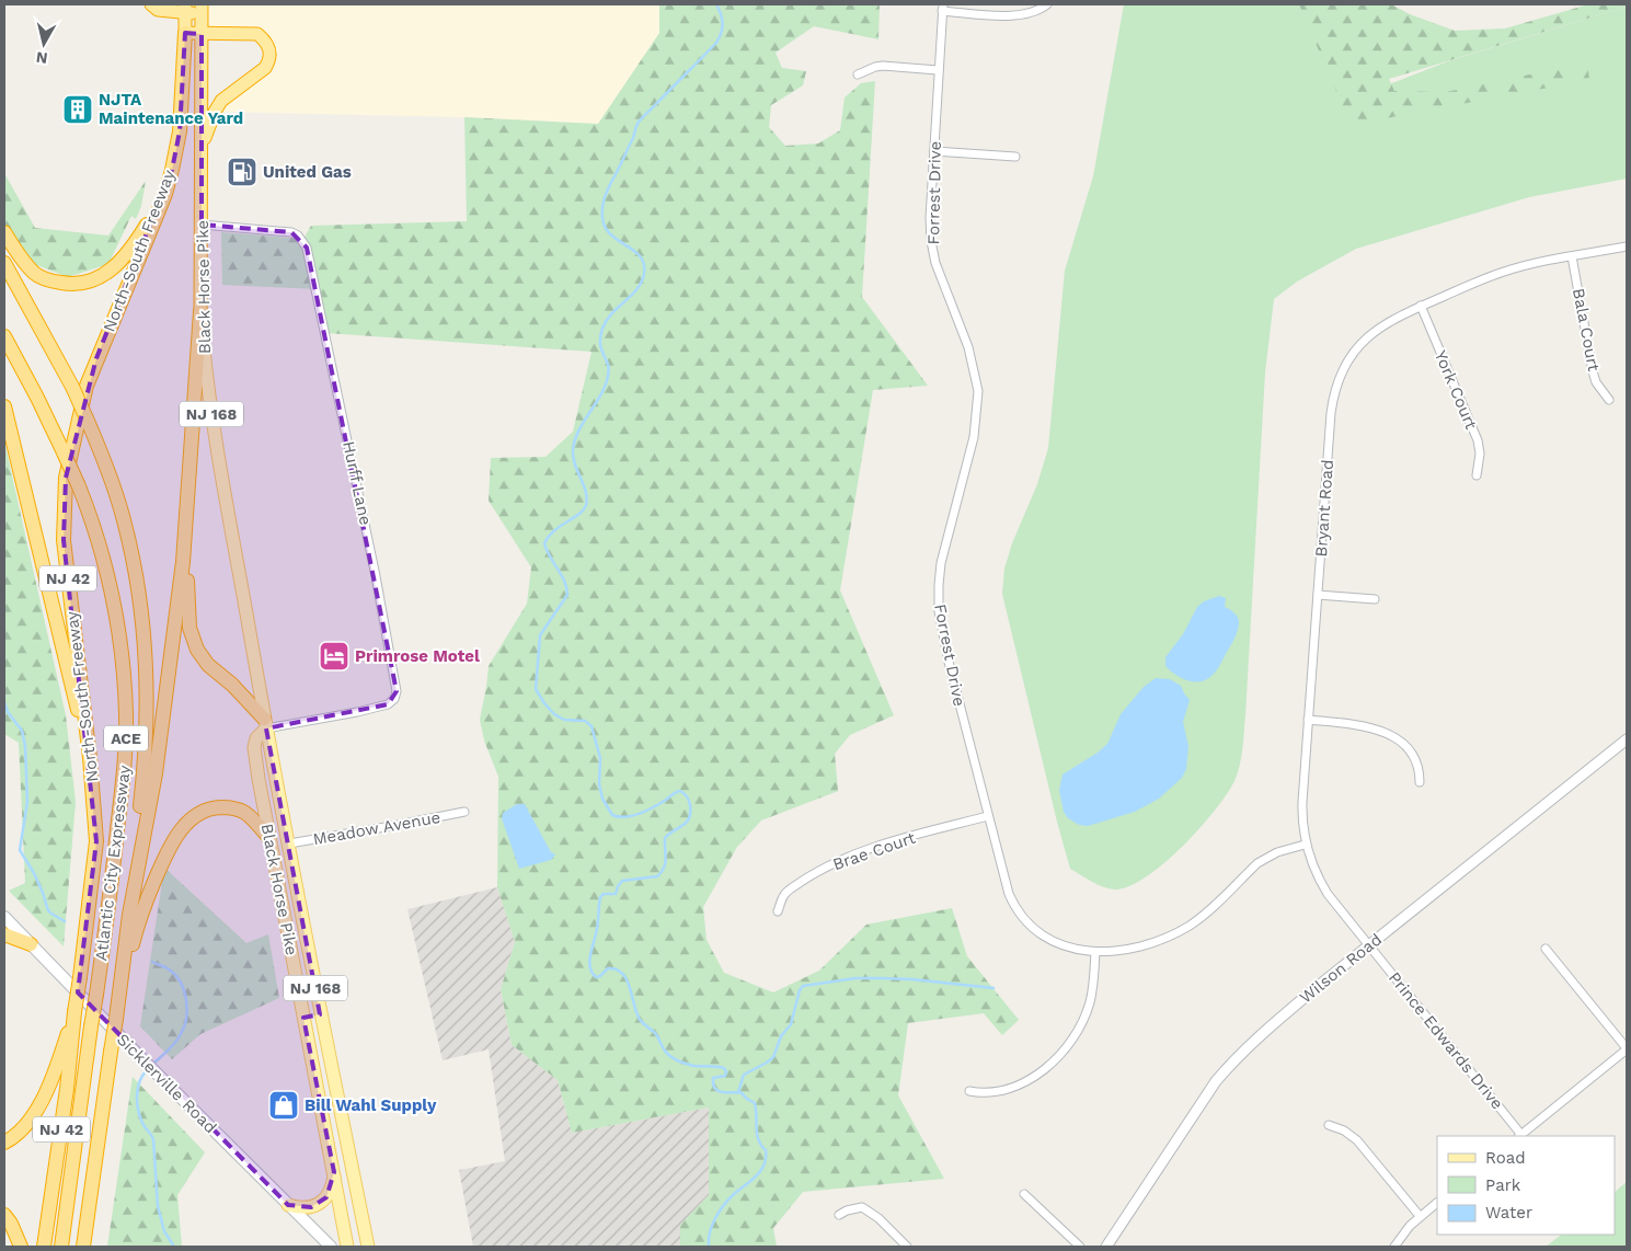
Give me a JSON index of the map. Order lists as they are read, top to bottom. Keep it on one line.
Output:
{"streets":{"highway":["North-South Freeway","Black Horse Pike","NJ 42","ACE","Atlantic City Expressway"],"main road":["NJ 168","Sicklerville Road"],"street":["Forrest Drive","Bala Court","York Court","Hurff Lane","Bryant Road","Meadow Avenue","Brae Court","Wilson Road","Prince Edwards Drive"]},"crossings":[["Forrest Drive","Bryant Road"],["Forrest Drive","Brae Court"],["North-South Freeway","NJ 42"],["Black Horse Pike","Hurff Lane"],["Black Horse Pike","NJ 42"],["Black Horse Pike","Meadow Avenue"],["Bala Court","Bryant Road"],["York Court","Bryant Road"],["Bryant Road","Wilson Road"],["Bryant Road","Prince Edwards Drive"],["NJ 42","Atlantic City Expressway"],["Wilson Road","Prince Edwards Drive"]],"places":{"building":["NJTA Maintenance Yard"],"fuel station":["United Gas"],"hotel":["Primrose Motel"],"shop":["Bill Wahl Supply"]},"legend":["Road","Park","Water"],"north":"bottom"}
